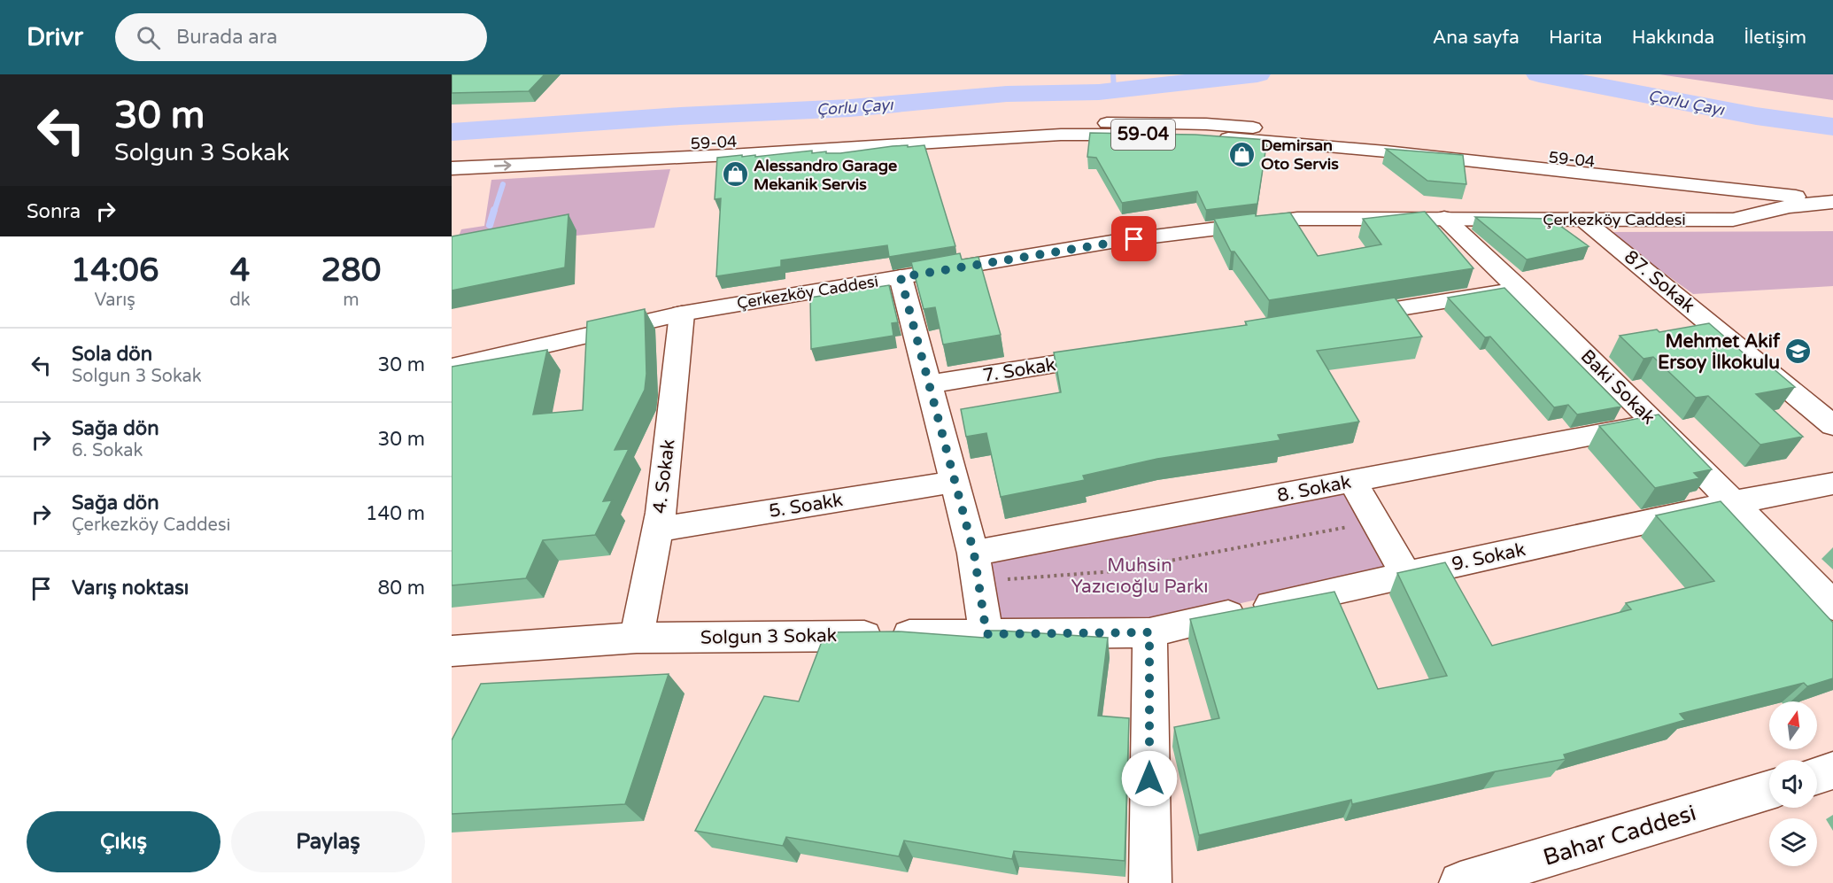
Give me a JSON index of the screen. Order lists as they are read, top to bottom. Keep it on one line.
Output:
{"streets":{"main road":["59-04","Çerkezköy Caddesi","87. Sokak","7. Sokak","Baki Sokak","4. Sokak","8. Sokak","5. Soakk","9. Sokak","Solgun 3 Sokak","Bahar Caddesi"]},"crossings":[["59-04","Çerkezköy Caddesi"],["Çerkezköy Caddesi","87. Sokak"],["Çerkezköy Caddesi","Baki Sokak"],["Çerkezköy Caddesi","4. Sokak"],["Baki Sokak","8. Sokak"],["Baki Sokak","9. Sokak"],["4. Sokak","5. Soakk"],["4. Sokak","Solgun 3 Sokak"],["9. Sokak","Solgun 3 Sokak"]],"water":["Çorlu Çayı"],"parks":["Muhsin Yazıcıoğlu Parkı"],"places":{"shop":["Demirsan Oto Servis","Alessandro Garage Mekanik Servis"],"school or university":["Mehmet Akif Ersoy İlkokulu"]},"north":"top","page":{"header":"Drivr","search":"Burada ara","nav":["Ana sayfa","Harita","Hakkında","İletişim"],"turn":["30 m","Solgun 3 Sokak"],"then":"Sonra","eta":["14:06","Varış","4","dk","280","m"],"list":[{"name":"Sola dön","note":"Solgun 3 Sokak","value":"30 m"},{"name":"Sağa dön","note":"6. Sokak","value":"30 m"},{"name":"Sağa dön","note":"Çerkezköy Caddesi","value":"140 m"},{"name":"Varış noktası","value":"80 m"}],"buttons":["Çıkış","Paylaş"]}}
